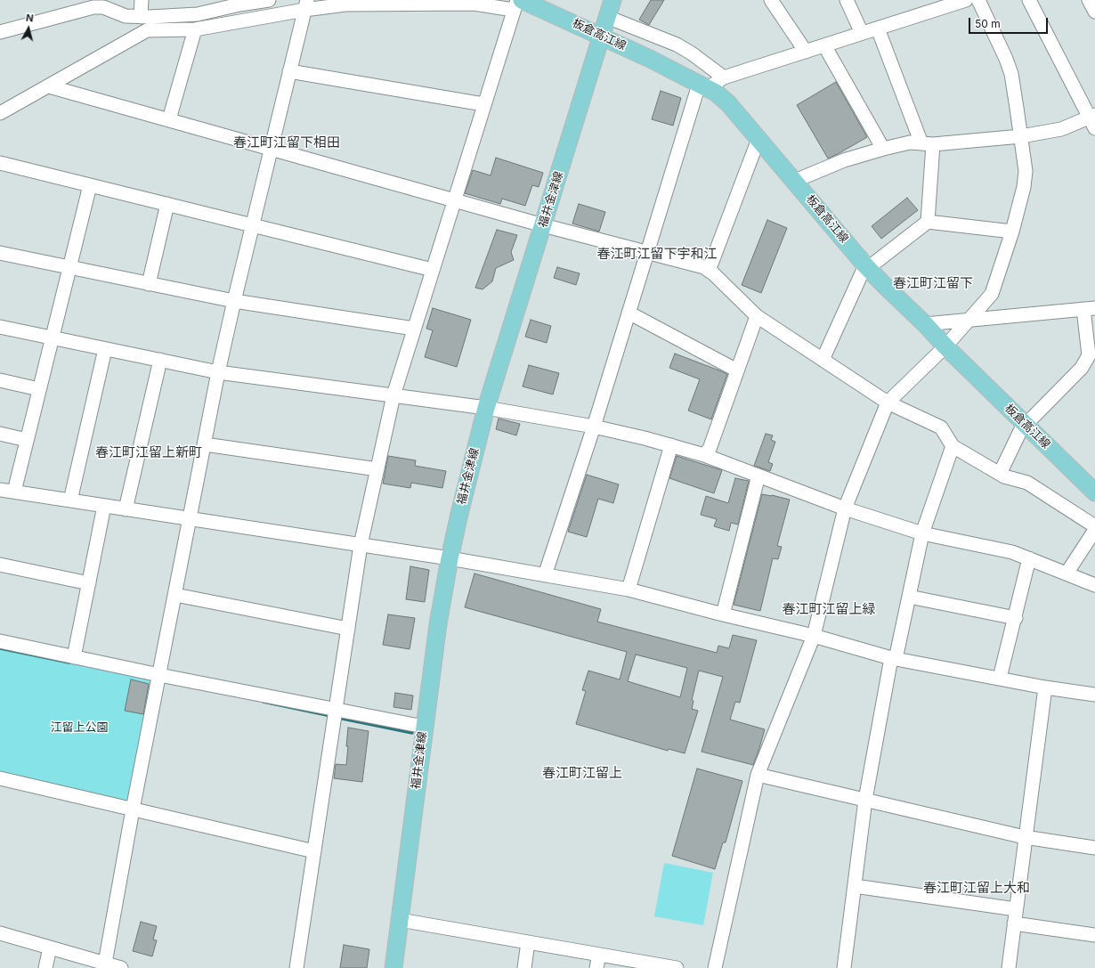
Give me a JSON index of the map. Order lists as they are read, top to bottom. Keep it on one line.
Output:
{"streets":{"main road":["板倉高江線","福井金津線"]},"crossings":[["板倉高江線","福井金津線"]],"districts":["春江町江留下相田","春江町江留下宇和江","春江町江留下","春江町江留上新町","春江町江留上緑","春江町江留上","春江町江留上大和"],"parks":["江留上公園"],"scale_bar":"50 m","north":"top"}
